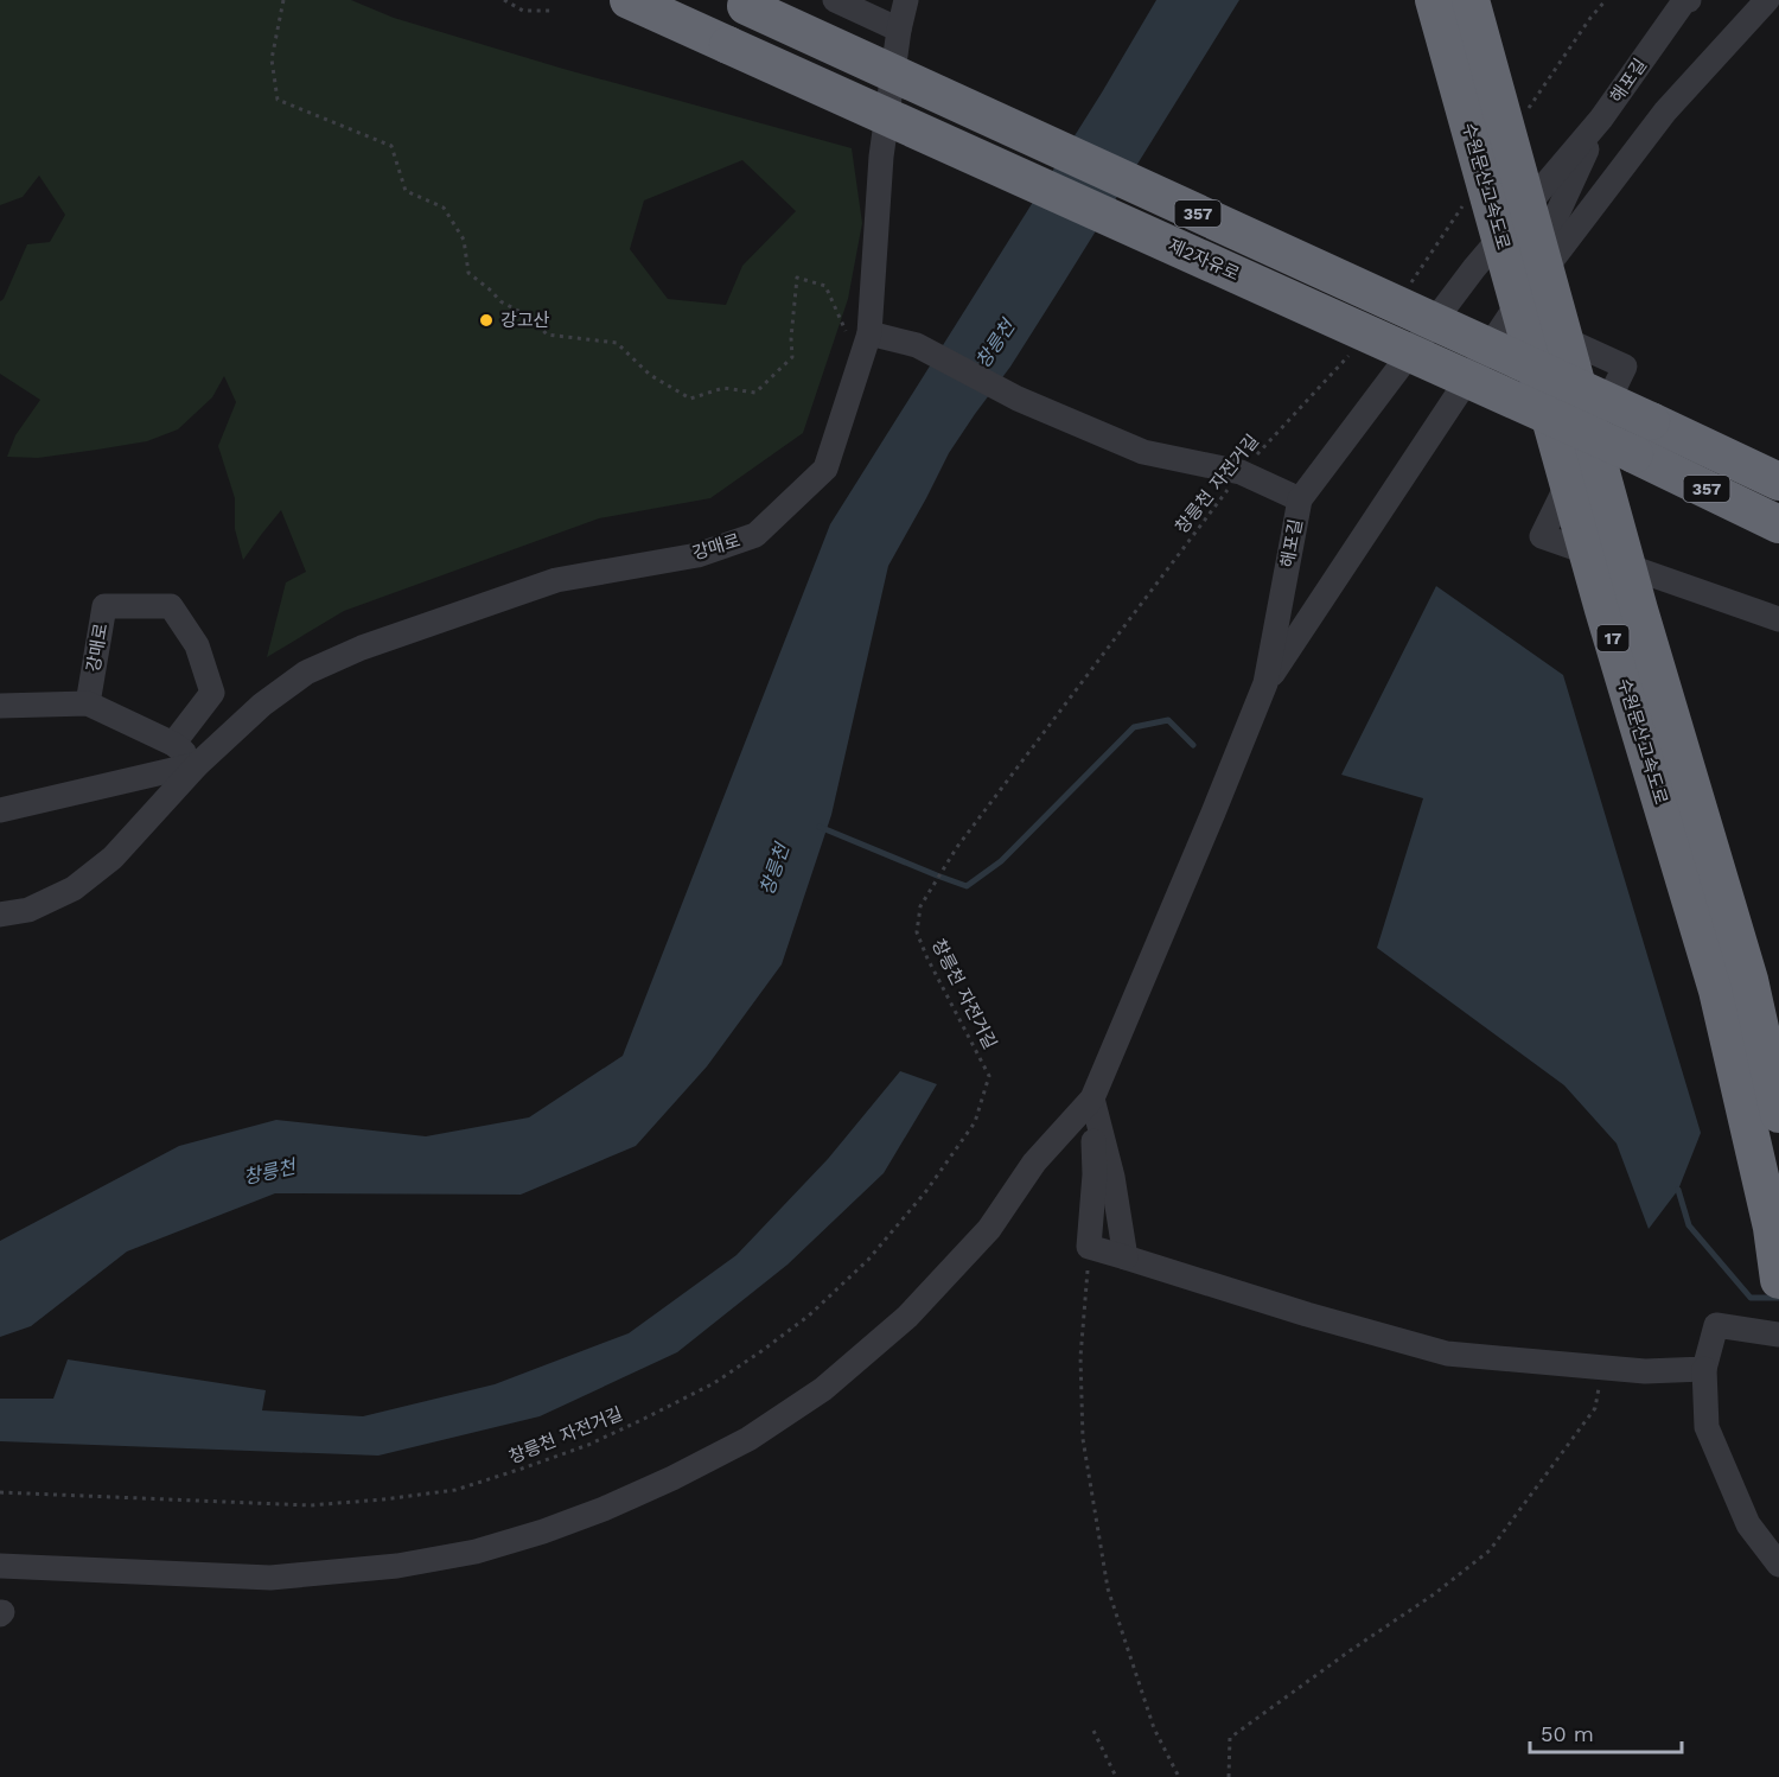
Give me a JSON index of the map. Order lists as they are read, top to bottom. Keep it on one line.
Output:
{"streets":{"highway":["수원문산고속도로","357","제2자유로","17"],"street":["해포길","강매로"],"path":["창릉천 자전거길"]},"water":["창릉천"],"places":["강고산"],"scale_bar":"50 m"}
